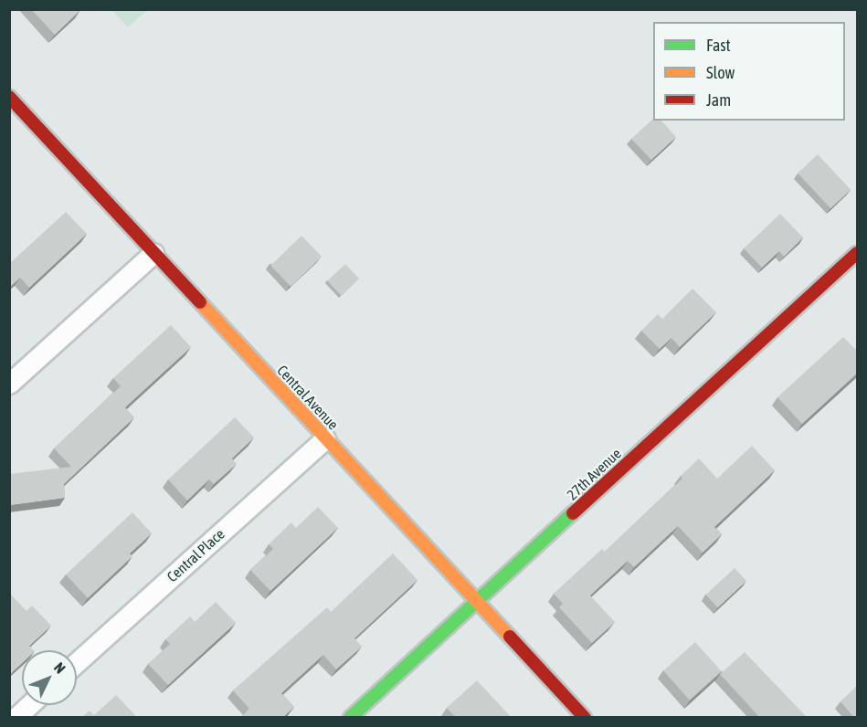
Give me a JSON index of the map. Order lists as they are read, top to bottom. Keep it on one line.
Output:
{"streets":{"street":["Central Avenue","27th Avenue","Central Place"]},"crossings":[["Central Avenue","27th Avenue"],["Central Avenue","Central Place"]],"legend":["Fast","Slow","Jam"],"north":"top right"}
